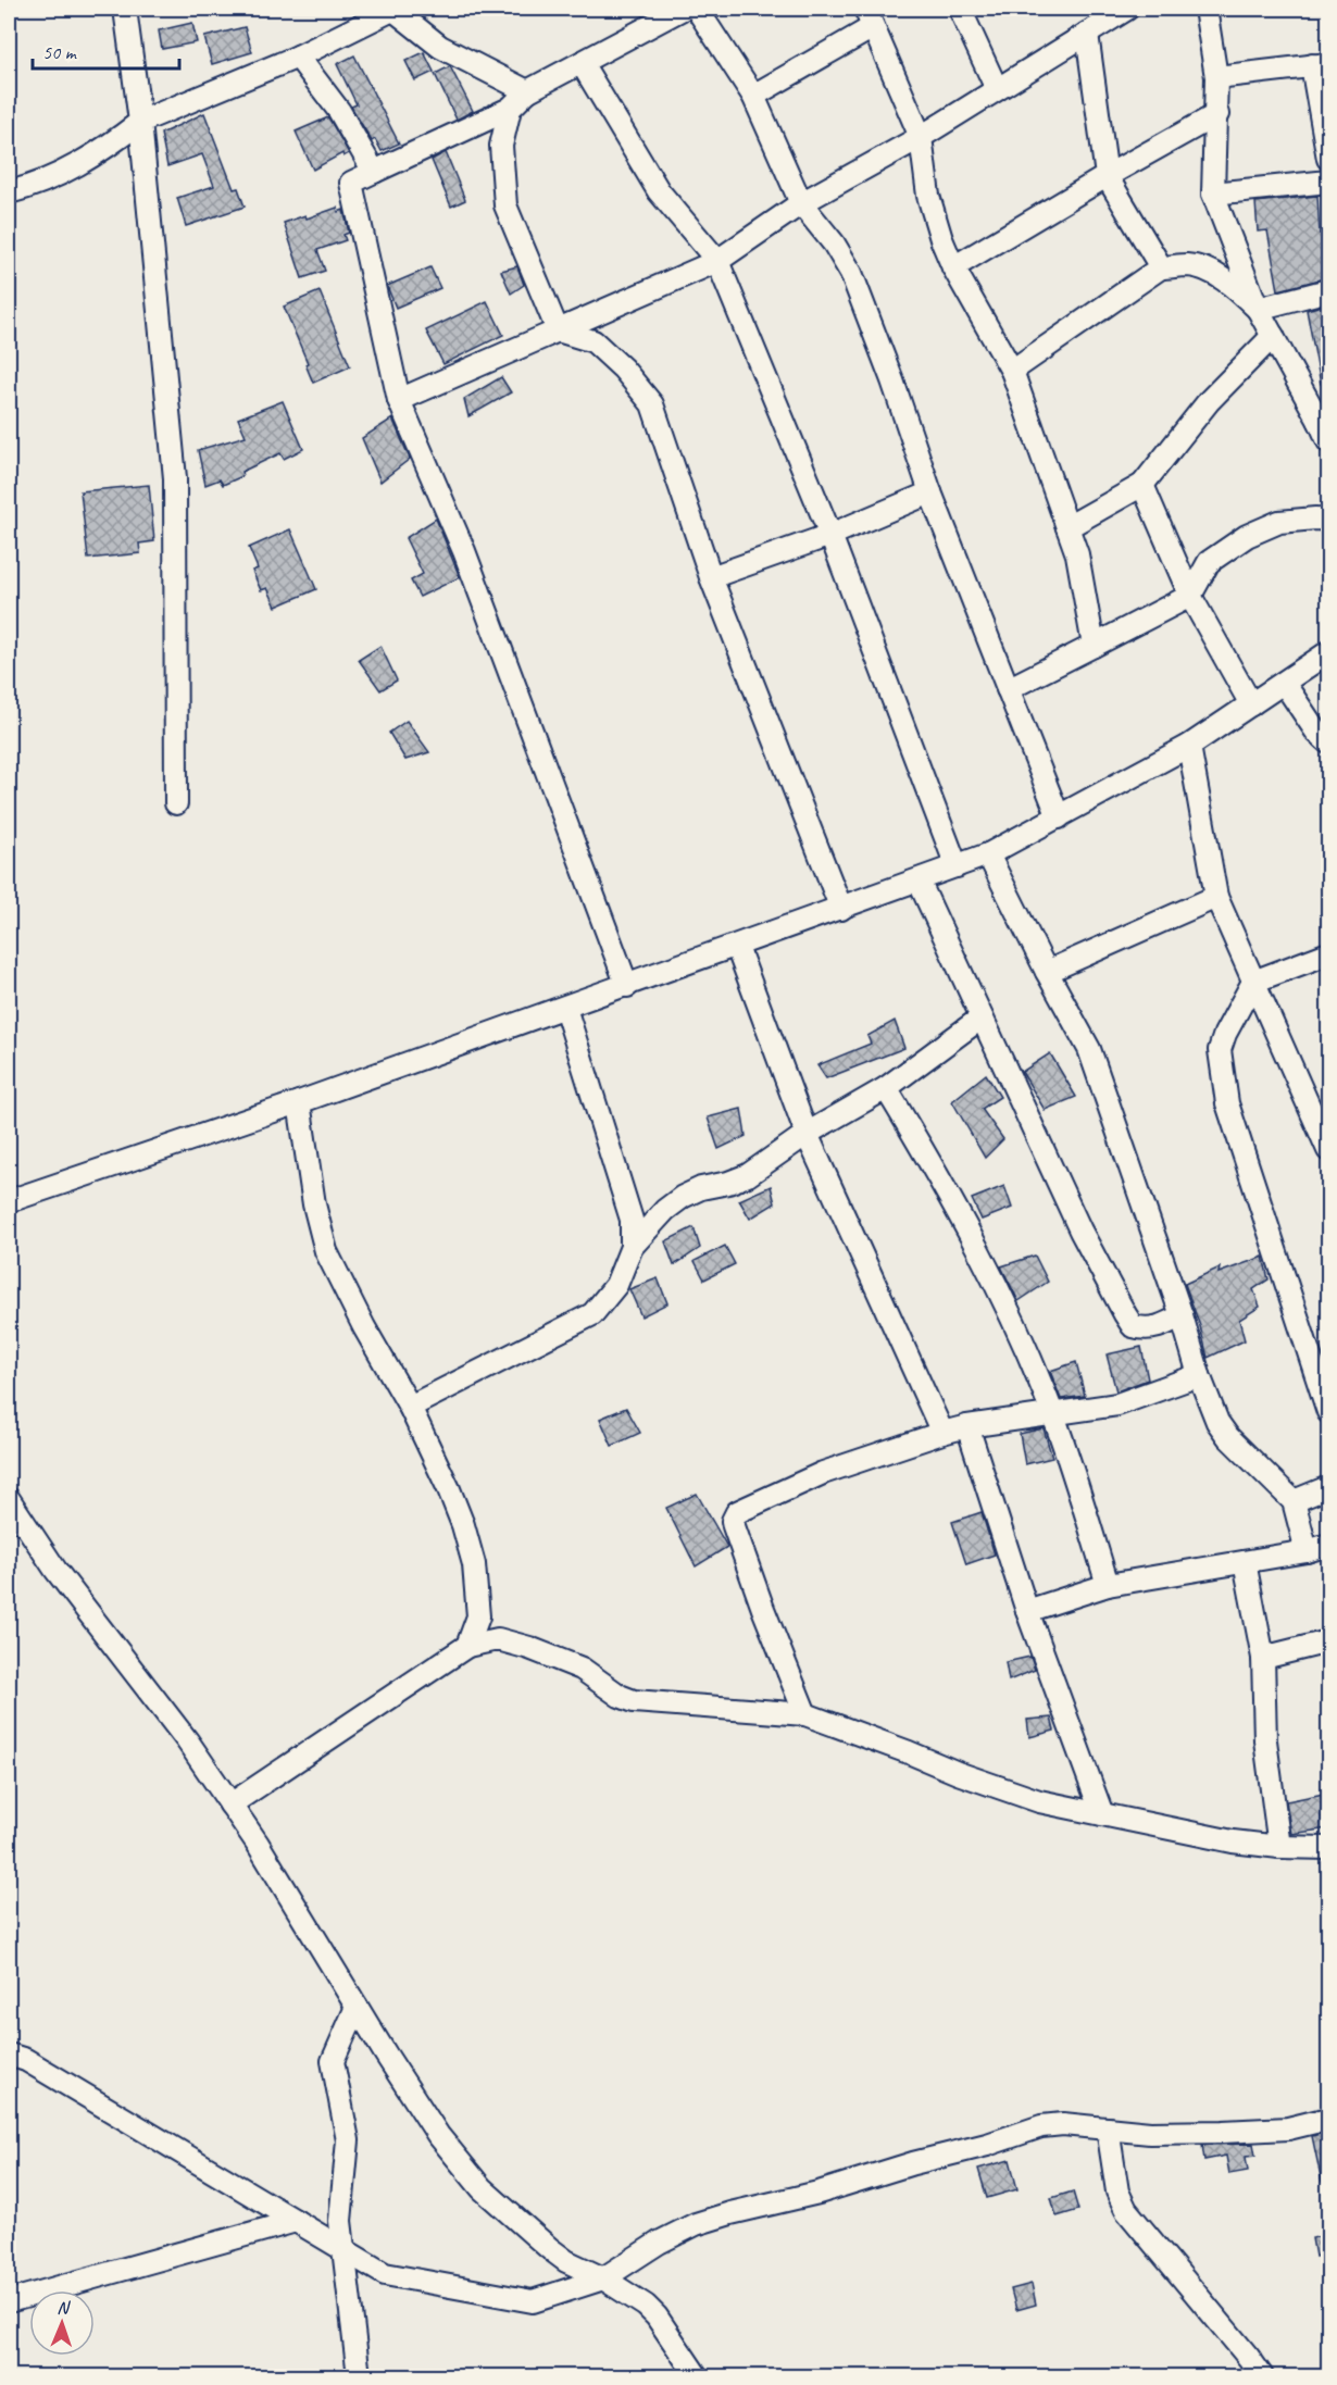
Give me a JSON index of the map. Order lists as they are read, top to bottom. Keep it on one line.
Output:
{"scale_bar":"50 m","north":"top"}
